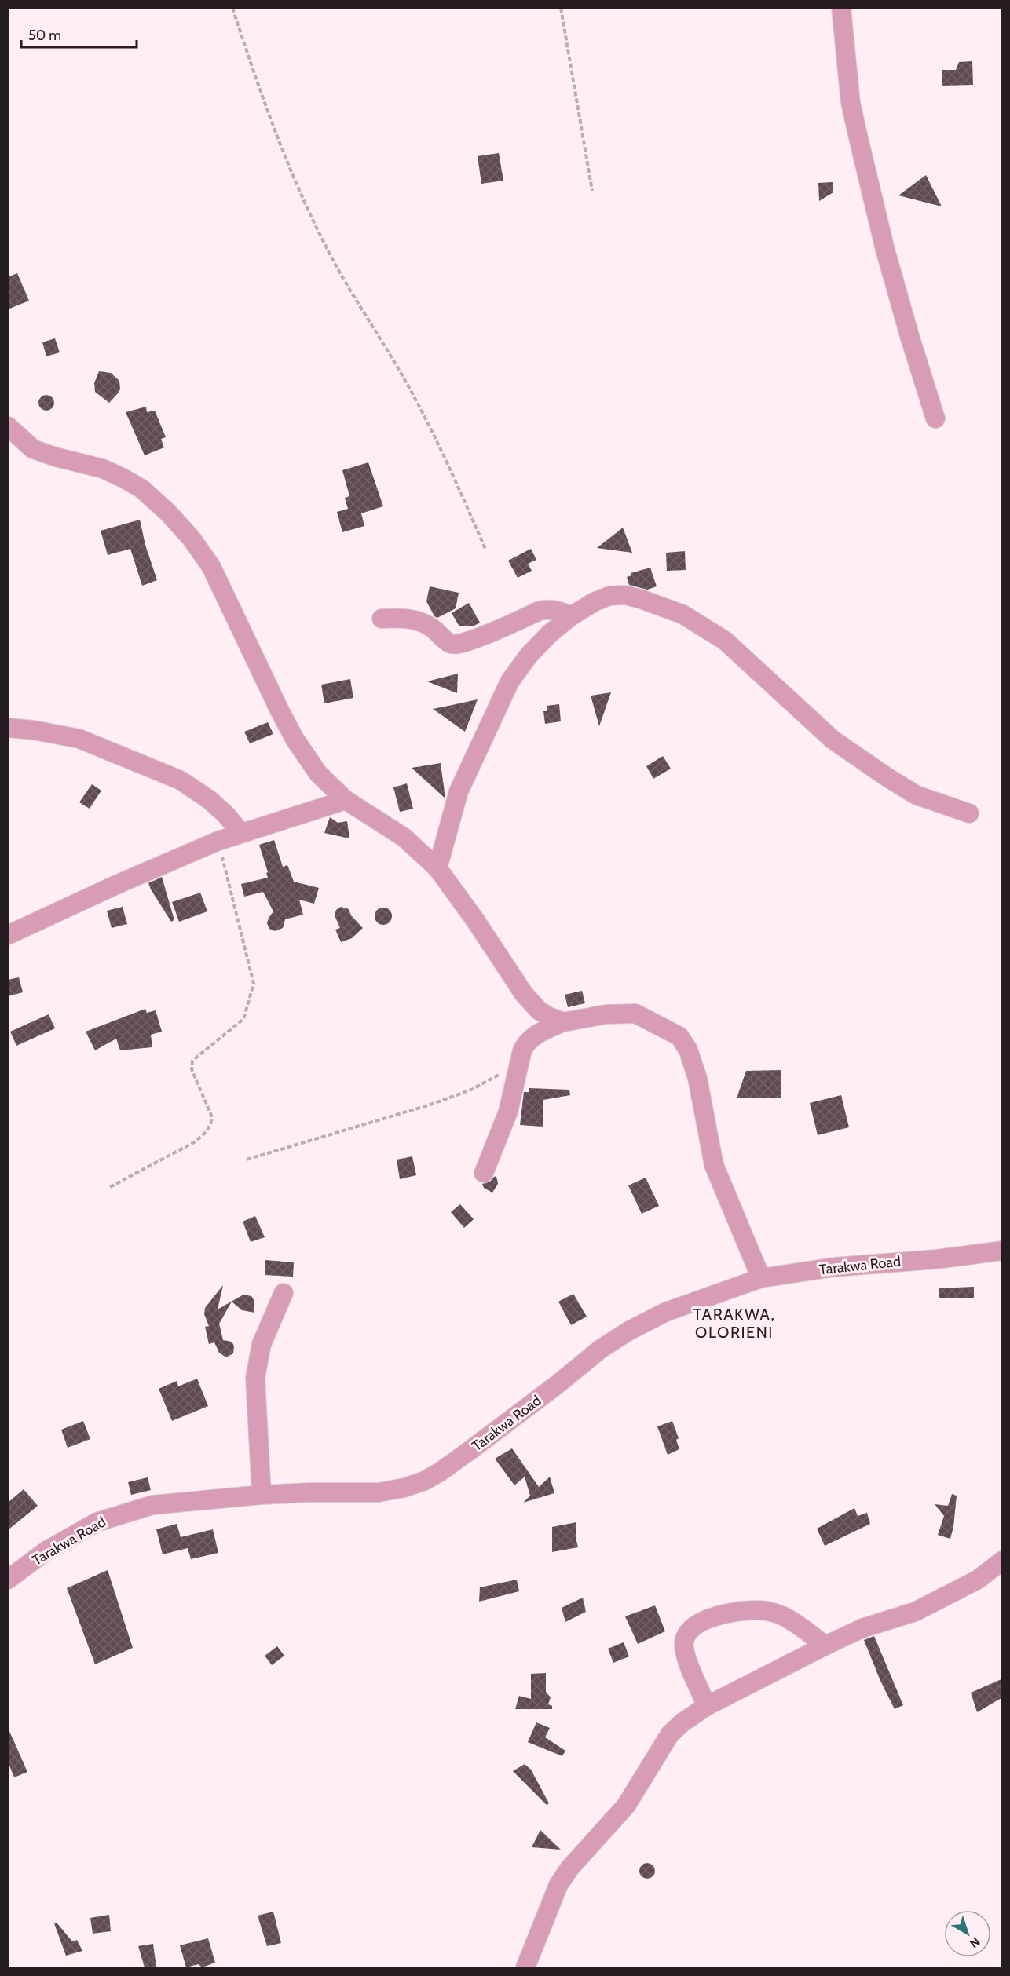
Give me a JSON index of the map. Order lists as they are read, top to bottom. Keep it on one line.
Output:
{"streets":{"street":["Tarakwa Road"]},"districts":["TARAKWA, OLORIENI"],"scale_bar":"50 m","north":"bottom right"}
